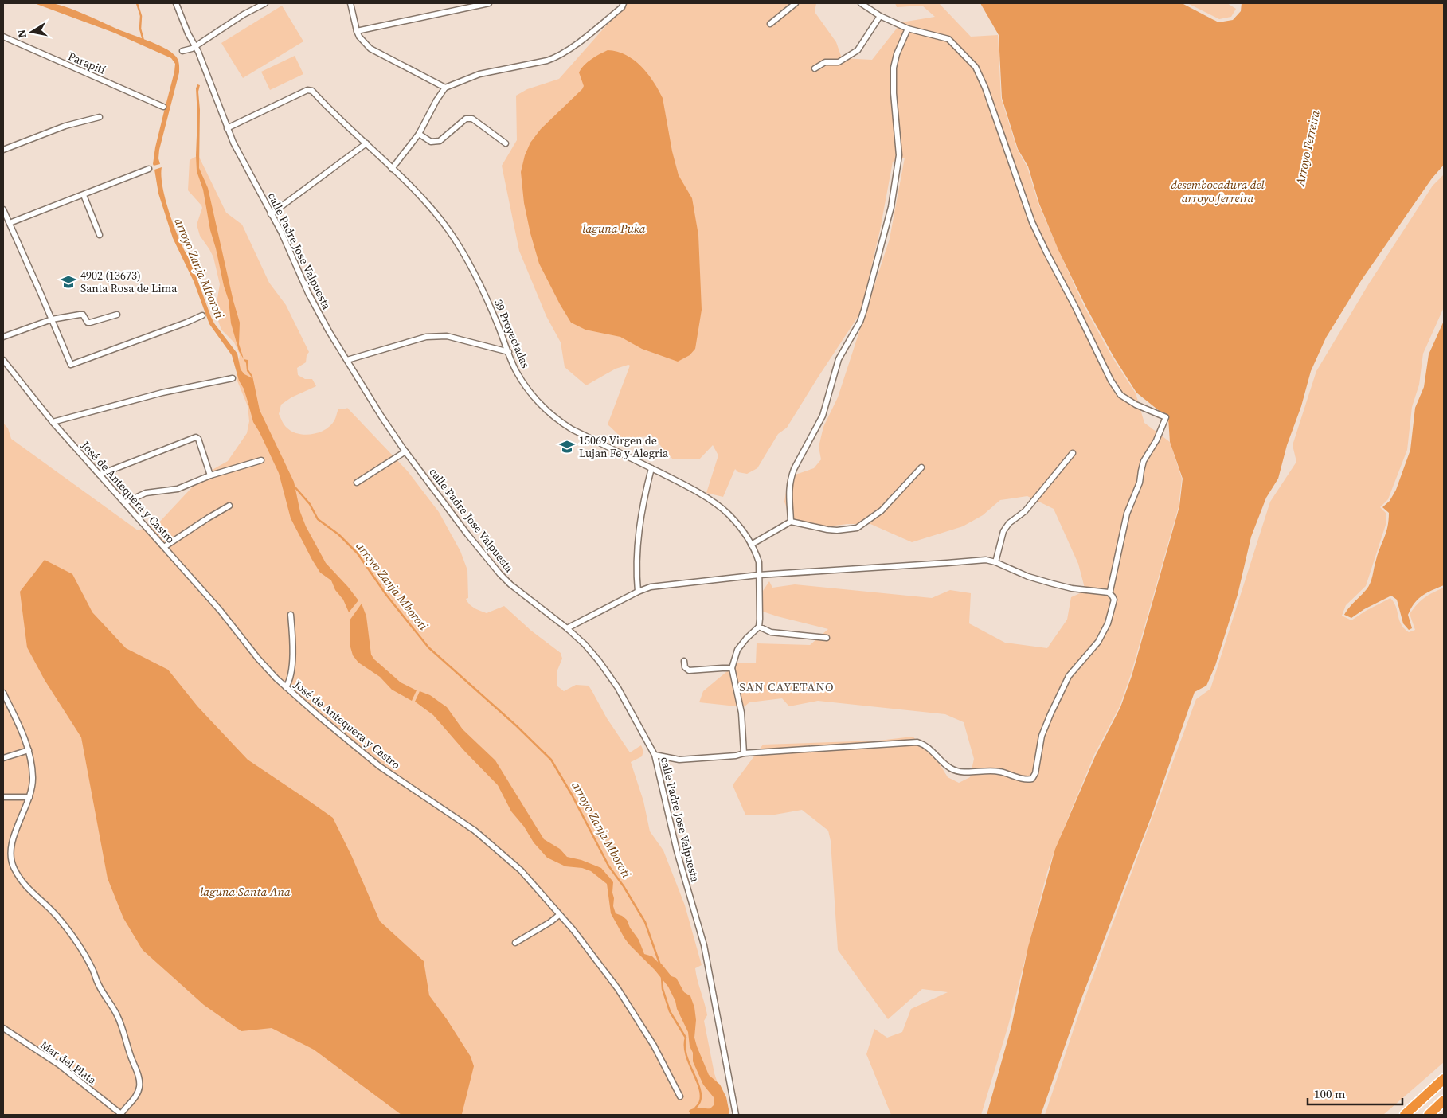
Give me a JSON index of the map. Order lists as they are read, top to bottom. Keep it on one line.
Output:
{"streets":{"street":["Parapití","calle Padre Jose Valpuesta","39 Proyectadas","José de Antequera y Castro","Mar del Plata"]},"crossings":[["calle Padre Jose Valpuesta","39 Proyectadas"]],"districts":["SAN CAYETANO"],"water":["Arroyo Ferreira","desembocadura del arroyo ferreira","laguna Puka","arroyo Zanja Mboroti","laguna Santa Ana"],"places":{"school or university":["4902 (13673) Santa Rosa de Lima","15069 Virgen de Lujan Fe y Alegria"]},"scale_bar":"100 m","north":"left"}
